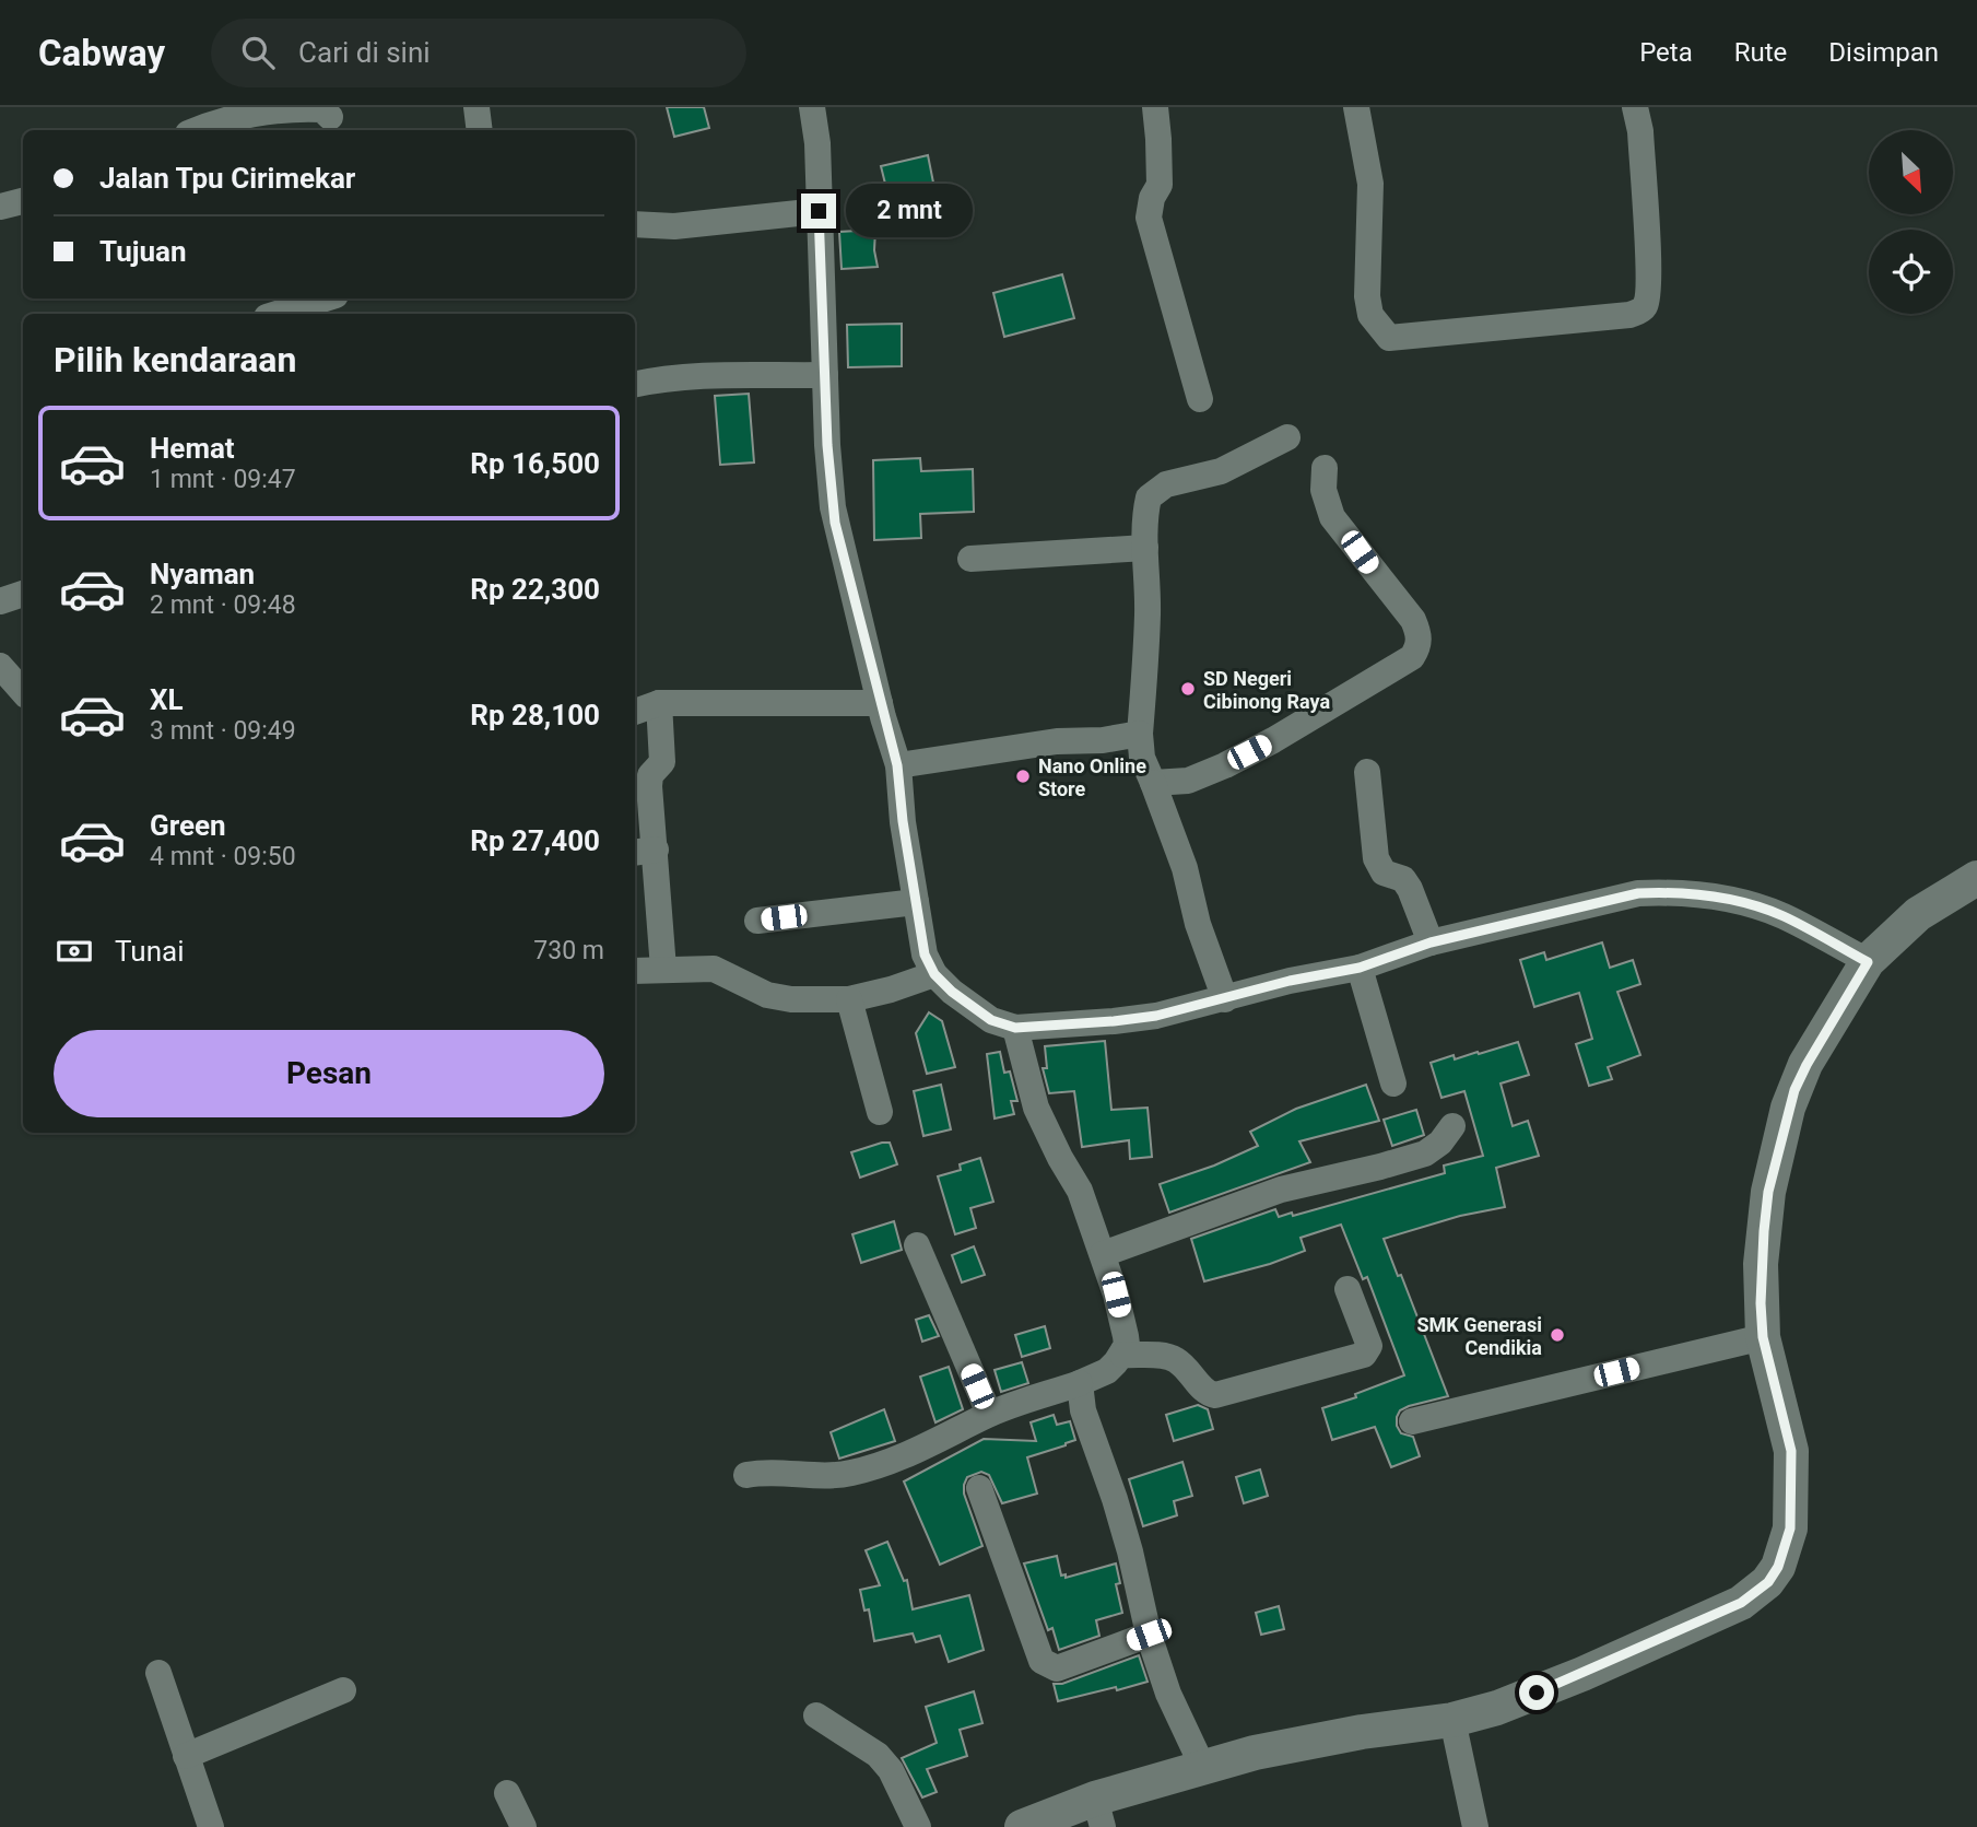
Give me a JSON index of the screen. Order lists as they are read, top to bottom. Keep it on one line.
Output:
{"places":["SD Negeri Cibinong Raya","Nano Online Store","SMK Generasi Cendikia"],"north":"bottom right","page":{"header":"Cabway","search":"Cari di sini","nav":["Peta","Rute","Disimpan"],"banner":["Jalan Tpu Cirimekar","Tujuan"],"bubble":"2 mnt","heading":"Pilih kendaraan","list":[{"name":"Hemat","note":"1 mnt · 09:47","value":"Rp 16,500"},{"name":"Nyaman","note":"2 mnt · 09:48","value":"Rp 22,300"},{"name":"XL","note":"3 mnt · 09:49","value":"Rp 28,100"},{"name":"Green","note":"4 mnt · 09:50","value":"Rp 27,400"}],"pay":["Tunai","730 m"],"buttons":"Pesan"}}
